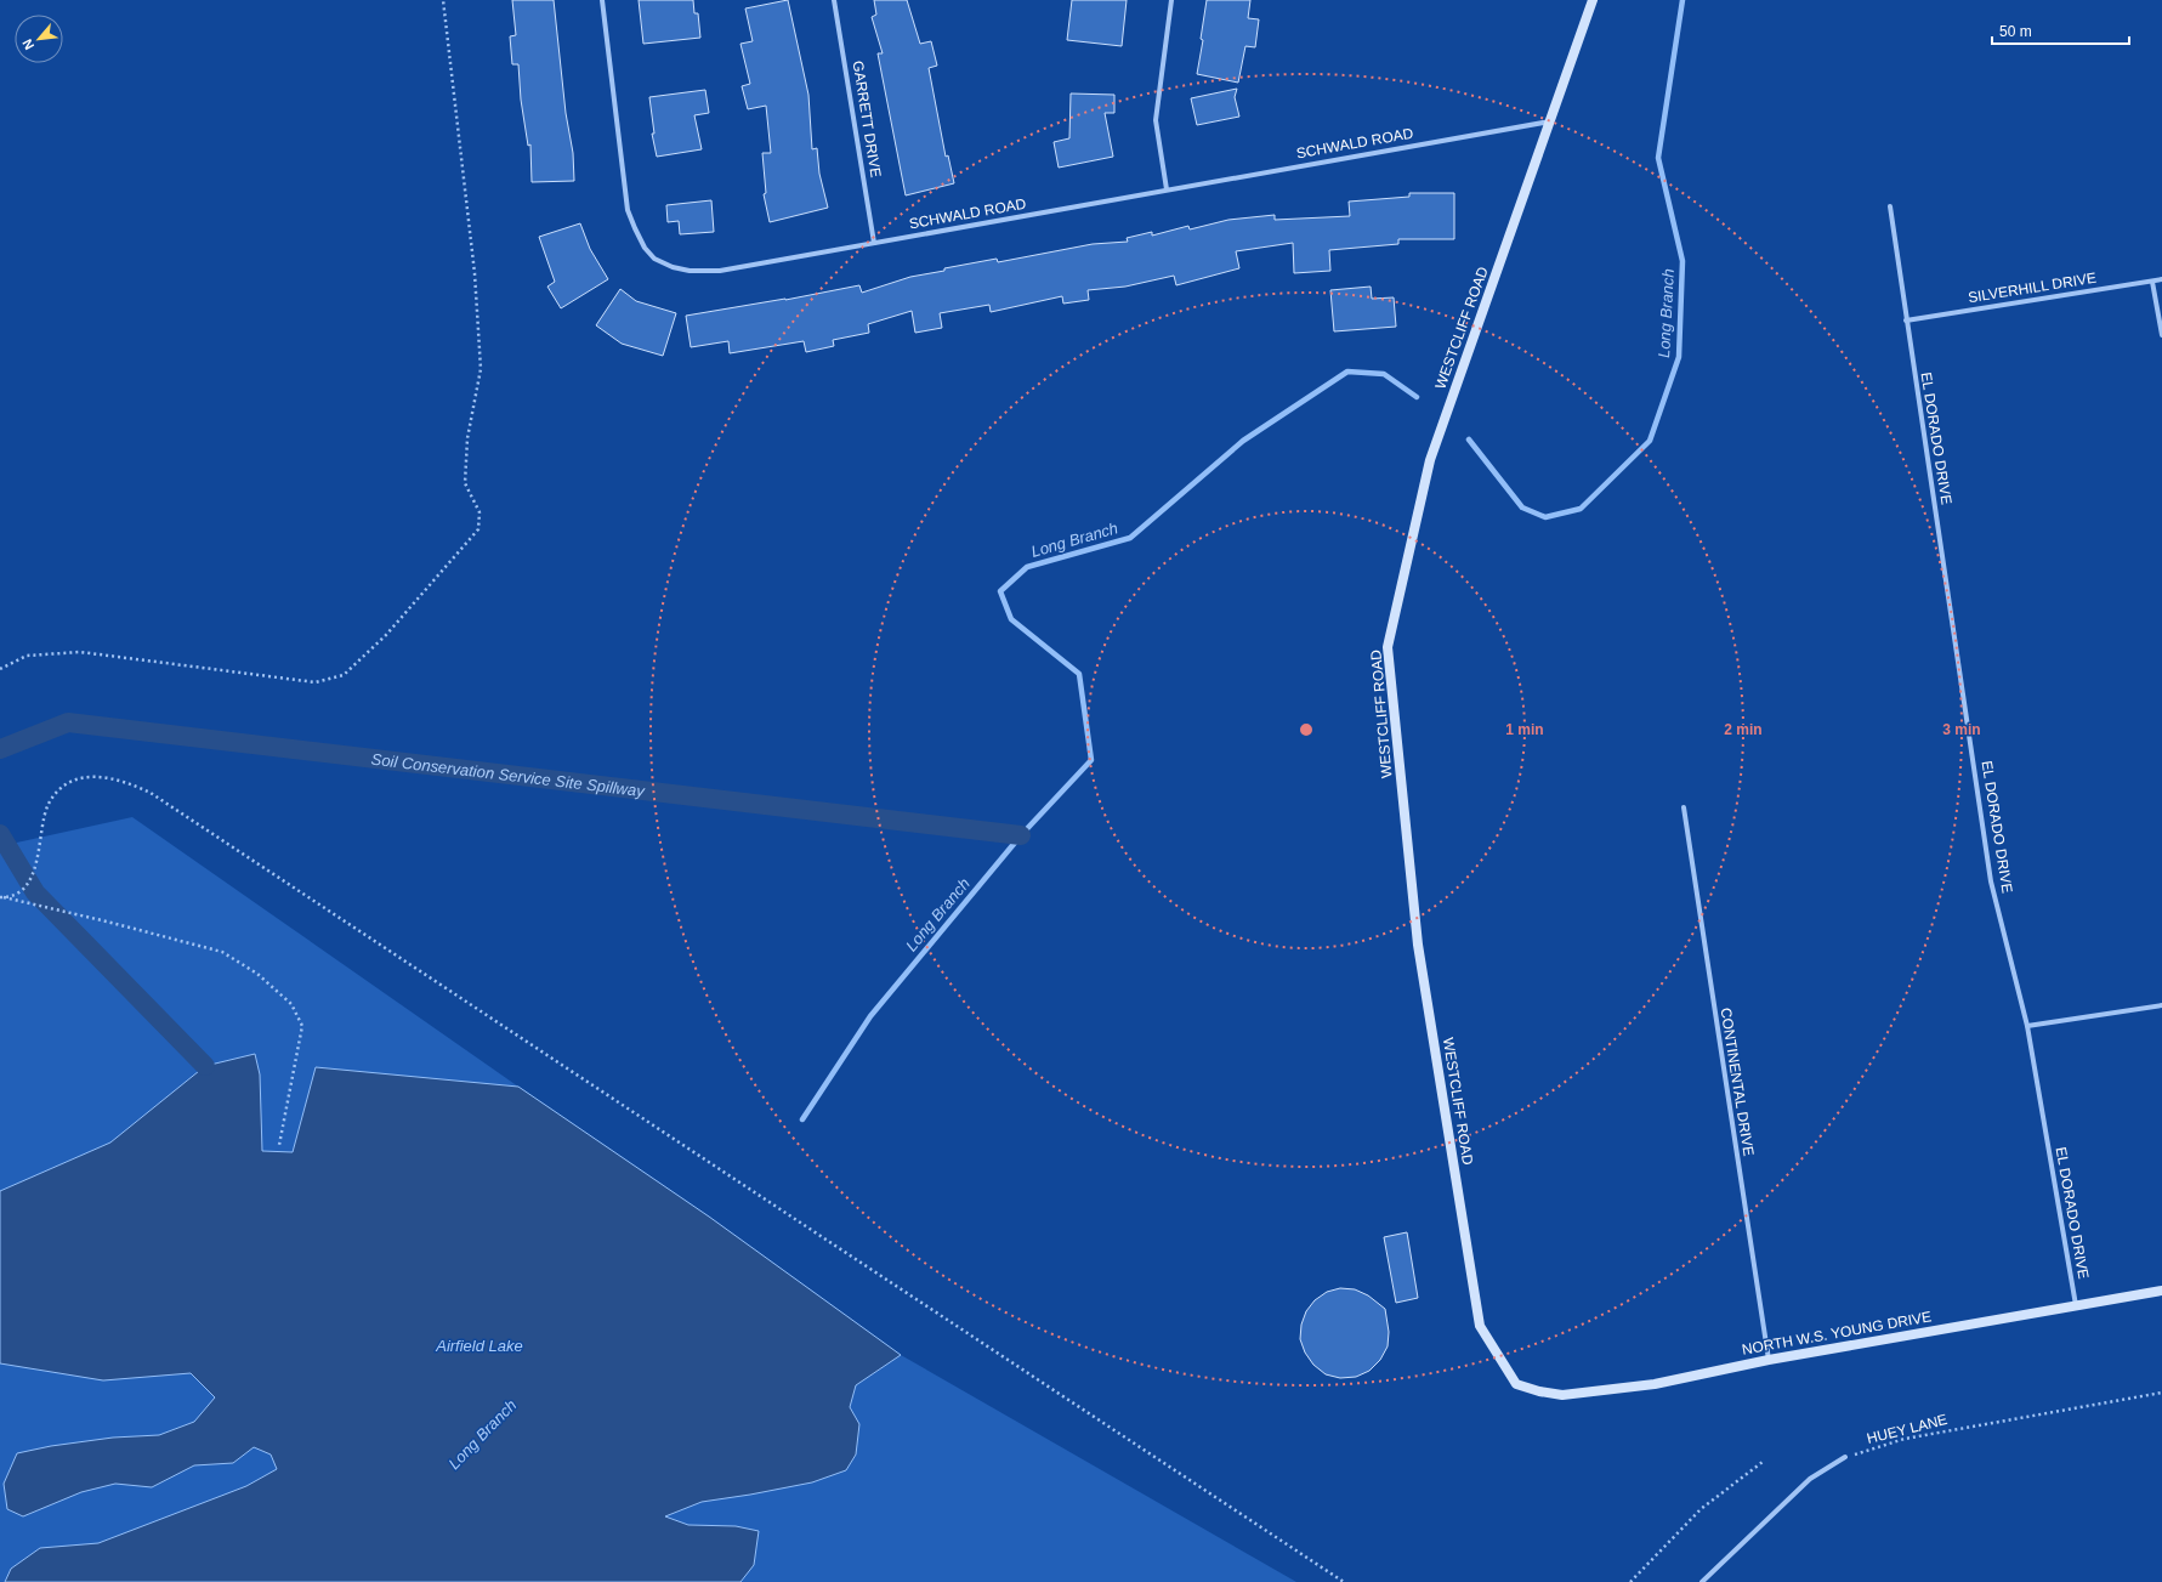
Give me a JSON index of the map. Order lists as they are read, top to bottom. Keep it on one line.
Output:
{"streets":{"street":["GARRETT DRIVE","SCHWALD ROAD","SILVERHILL DRIVE","WESTCLIFF ROAD","EL DORADO DRIVE","CONTINENTAL DRIVE","NORTH W.S. YOUNG DRIVE"],"path":["HUEY LANE"]},"crossings":[["GARRETT DRIVE","SCHWALD ROAD"],["SCHWALD ROAD","WESTCLIFF ROAD"],["SILVERHILL DRIVE","EL DORADO DRIVE"],["WESTCLIFF ROAD","NORTH W.S. YOUNG DRIVE"],["EL DORADO DRIVE","NORTH W.S. YOUNG DRIVE"],["CONTINENTAL DRIVE","NORTH W.S. YOUNG DRIVE"]],"water":["Long Branch","Soil Conservation Service Site Spillway","Airfield Lake"],"scale_bar":"50 m","north":"bottom left","rings":["1 min","2 min","3 min"]}
